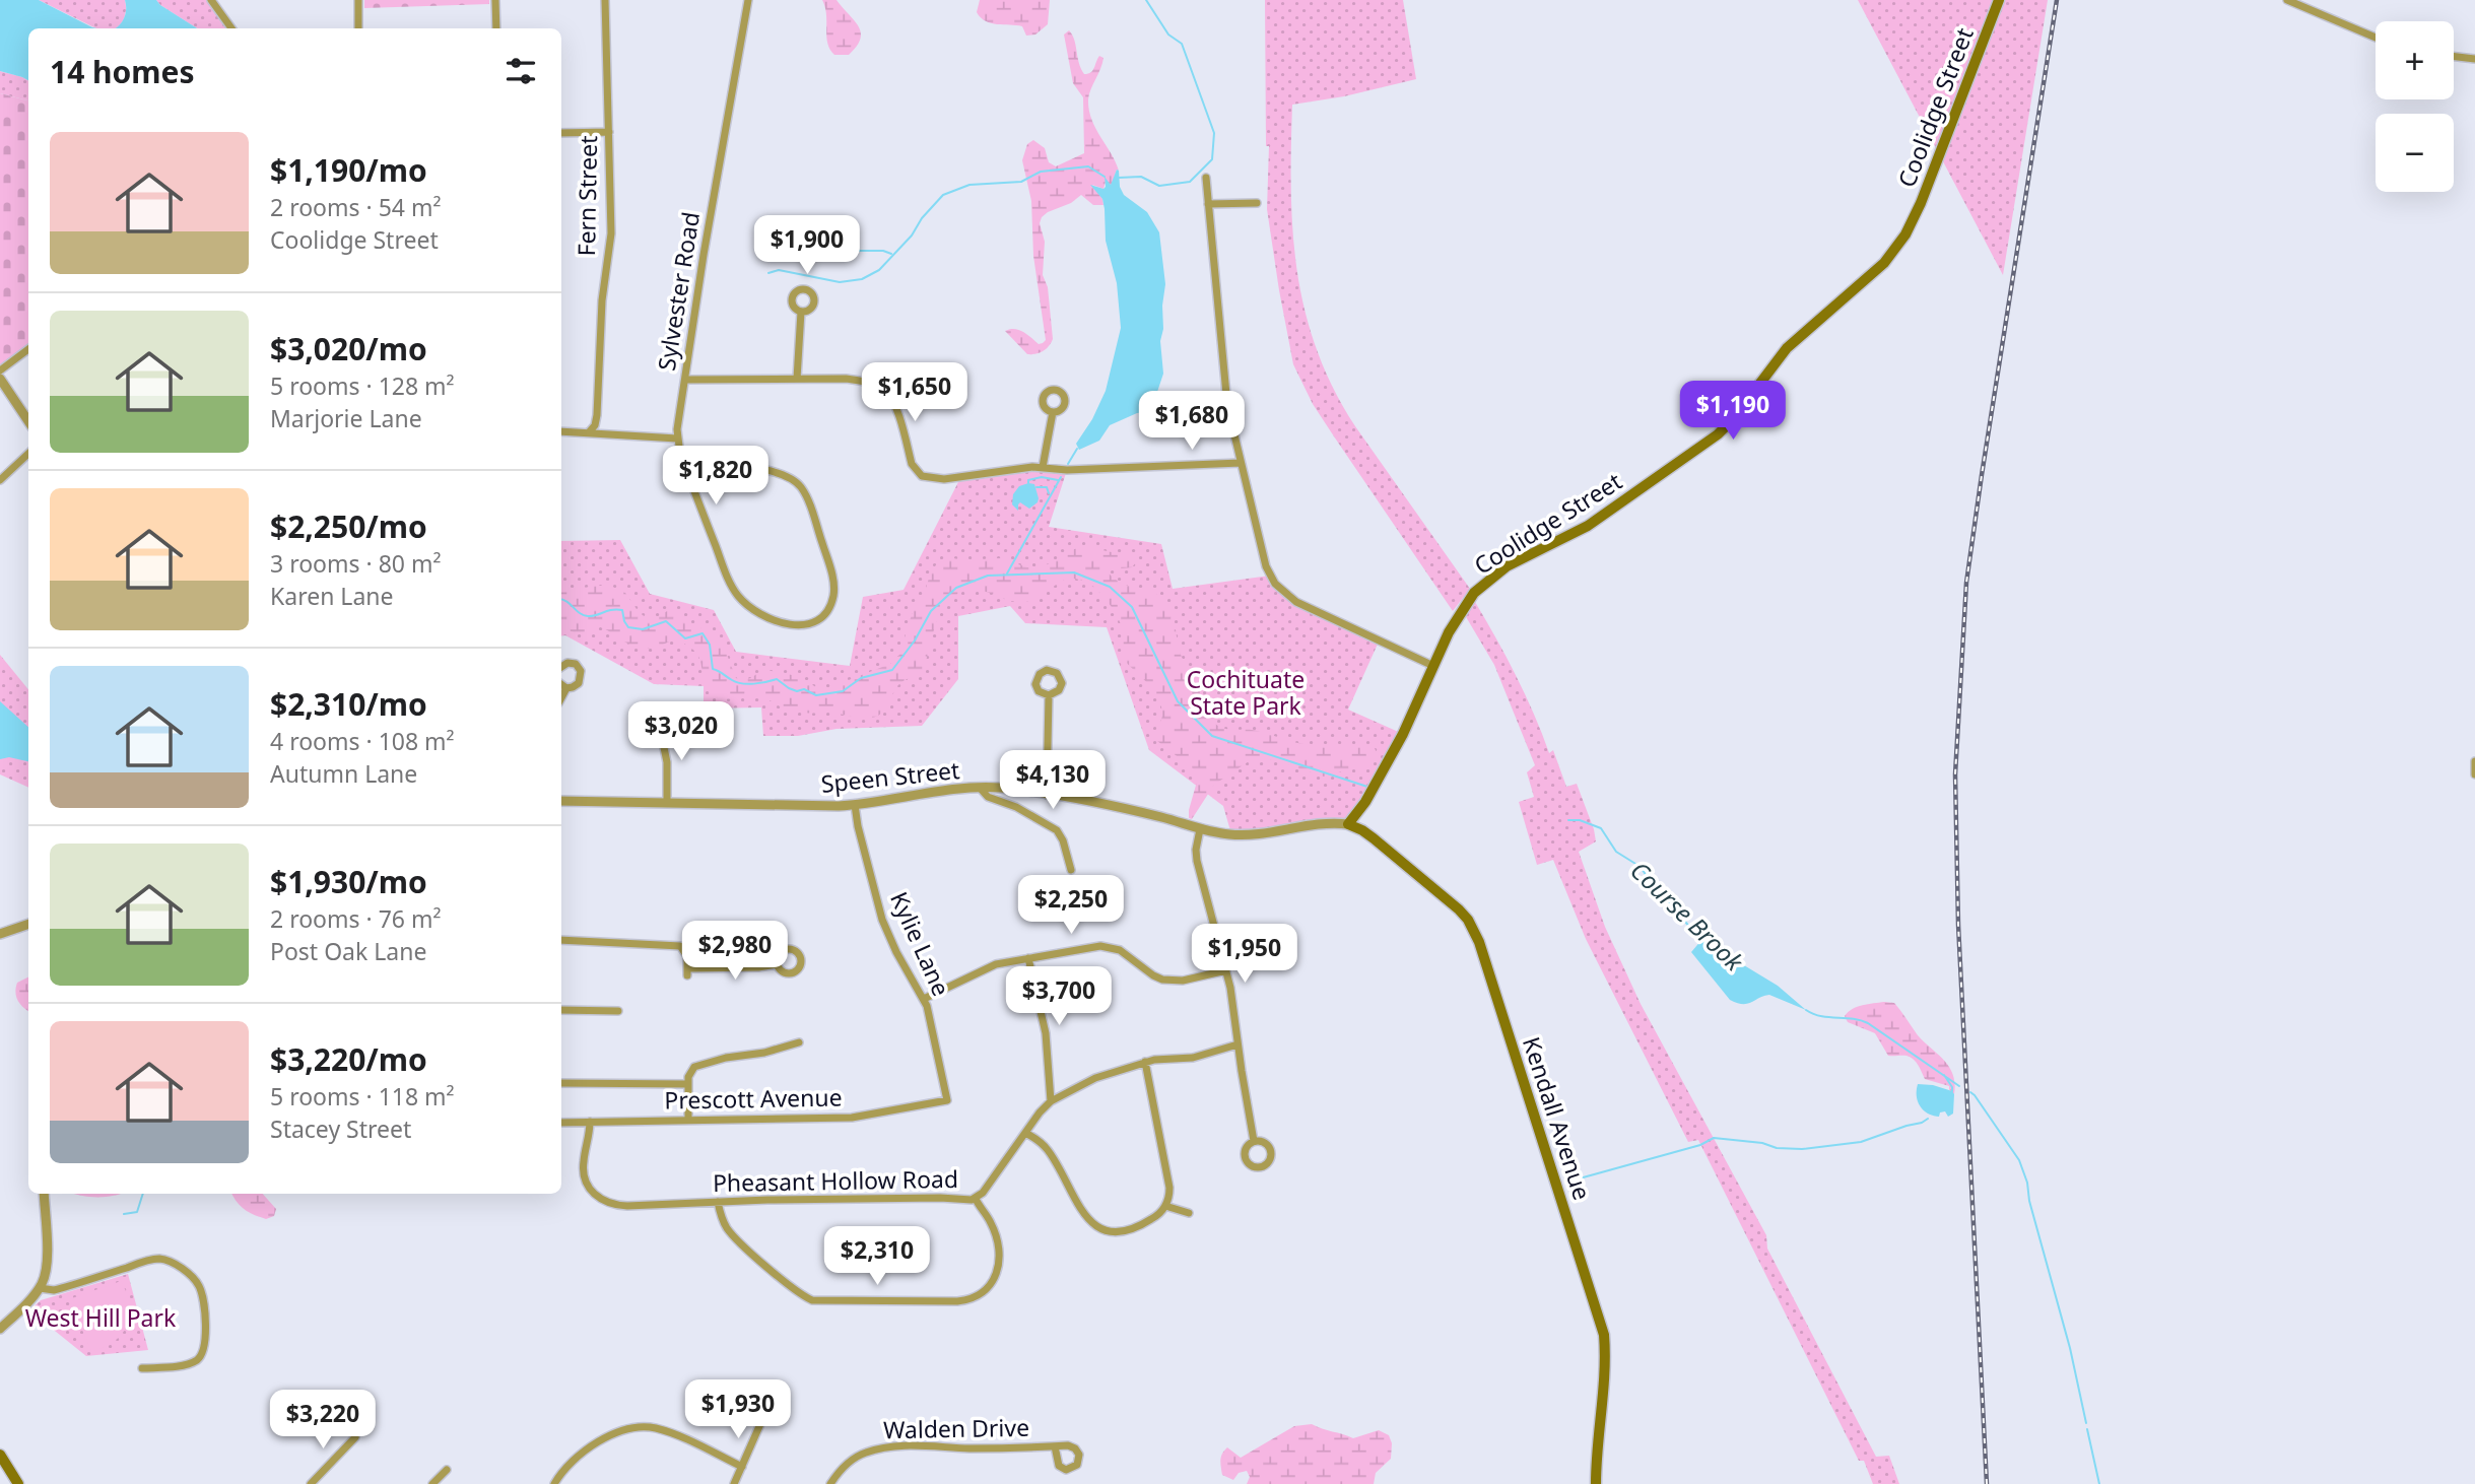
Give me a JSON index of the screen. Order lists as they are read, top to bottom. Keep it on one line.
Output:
{"streets":{"main road":["Coolidge Street","Kendall Avenue"],"street":["Fern Street","Sylvester Road","Speen Street","Kylie Lane","Prescott Avenue","Pheasant Hollow Road","Walden Drive"]},"crossings":[["Coolidge Street","Speen Street"],["Coolidge Street","Kendall Avenue"],["Speen Street","Kylie Lane"],["Speen Street","Kendall Avenue"],["Kylie Lane","Prescott Avenue"],["Prescott Avenue","Pheasant Hollow Road"]],"water":["Course Brook"],"parks":["Cochituate State Park","West Hill Park"],"page":{"map_buttons":["+","−"],"heading":"14 homes","list":[{"name":"$1,190/mo","note":"2 rooms · 54 m² · Coolidge Street"},{"name":"$3,020/mo","note":"5 rooms · 128 m² · Marjorie Lane"},{"name":"$2,250/mo","note":"3 rooms · 80 m² · Karen Lane"},{"name":"$2,310/mo","note":"4 rooms · 108 m² · Autumn Lane"},{"name":"$1,930/mo","note":"2 rooms · 76 m² · Post Oak Lane"},{"name":"$3,220/mo","note":"5 rooms · 118 m² · Stacey Street"}],"price":["$1,900","$1,650","$1,190","$1,680","$1,820","$3,020","$4,130","$2,250","$2,980","$1,950","$3,700","$2,310","$1,930","$3,220"]}}
